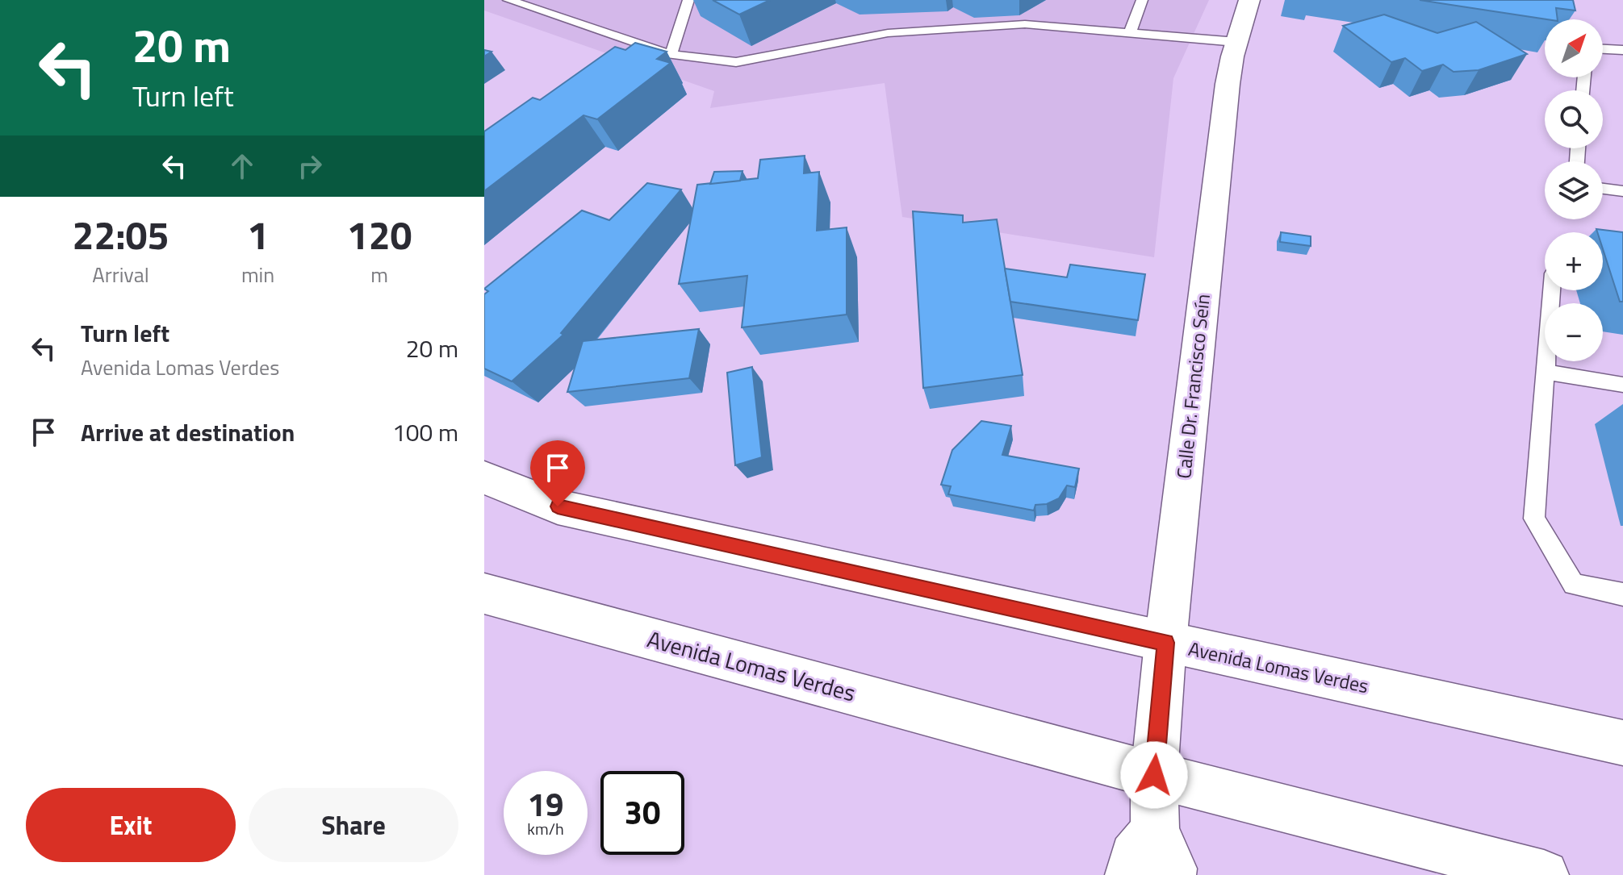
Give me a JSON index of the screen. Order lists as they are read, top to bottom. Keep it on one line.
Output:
{"streets":{"main road":["Calle Dr. Francisco Seín","Avenida Lomas Verdes"]},"crossings":[["Calle Dr. Francisco Seín","Avenida Lomas Verdes"]],"north":"top right","page":{"turn":["20 m","Turn left"],"map_buttons":["+","−"],"eta":["22:05","Arrival","1","min","120","m"],"list":[{"name":"Turn left","note":"Avenida Lomas Verdes","value":"20 m"},{"name":"Arrive at destination","value":"100 m"}],"speed":"19 km/h","limit":"30","buttons":["Exit","Share"]}}
